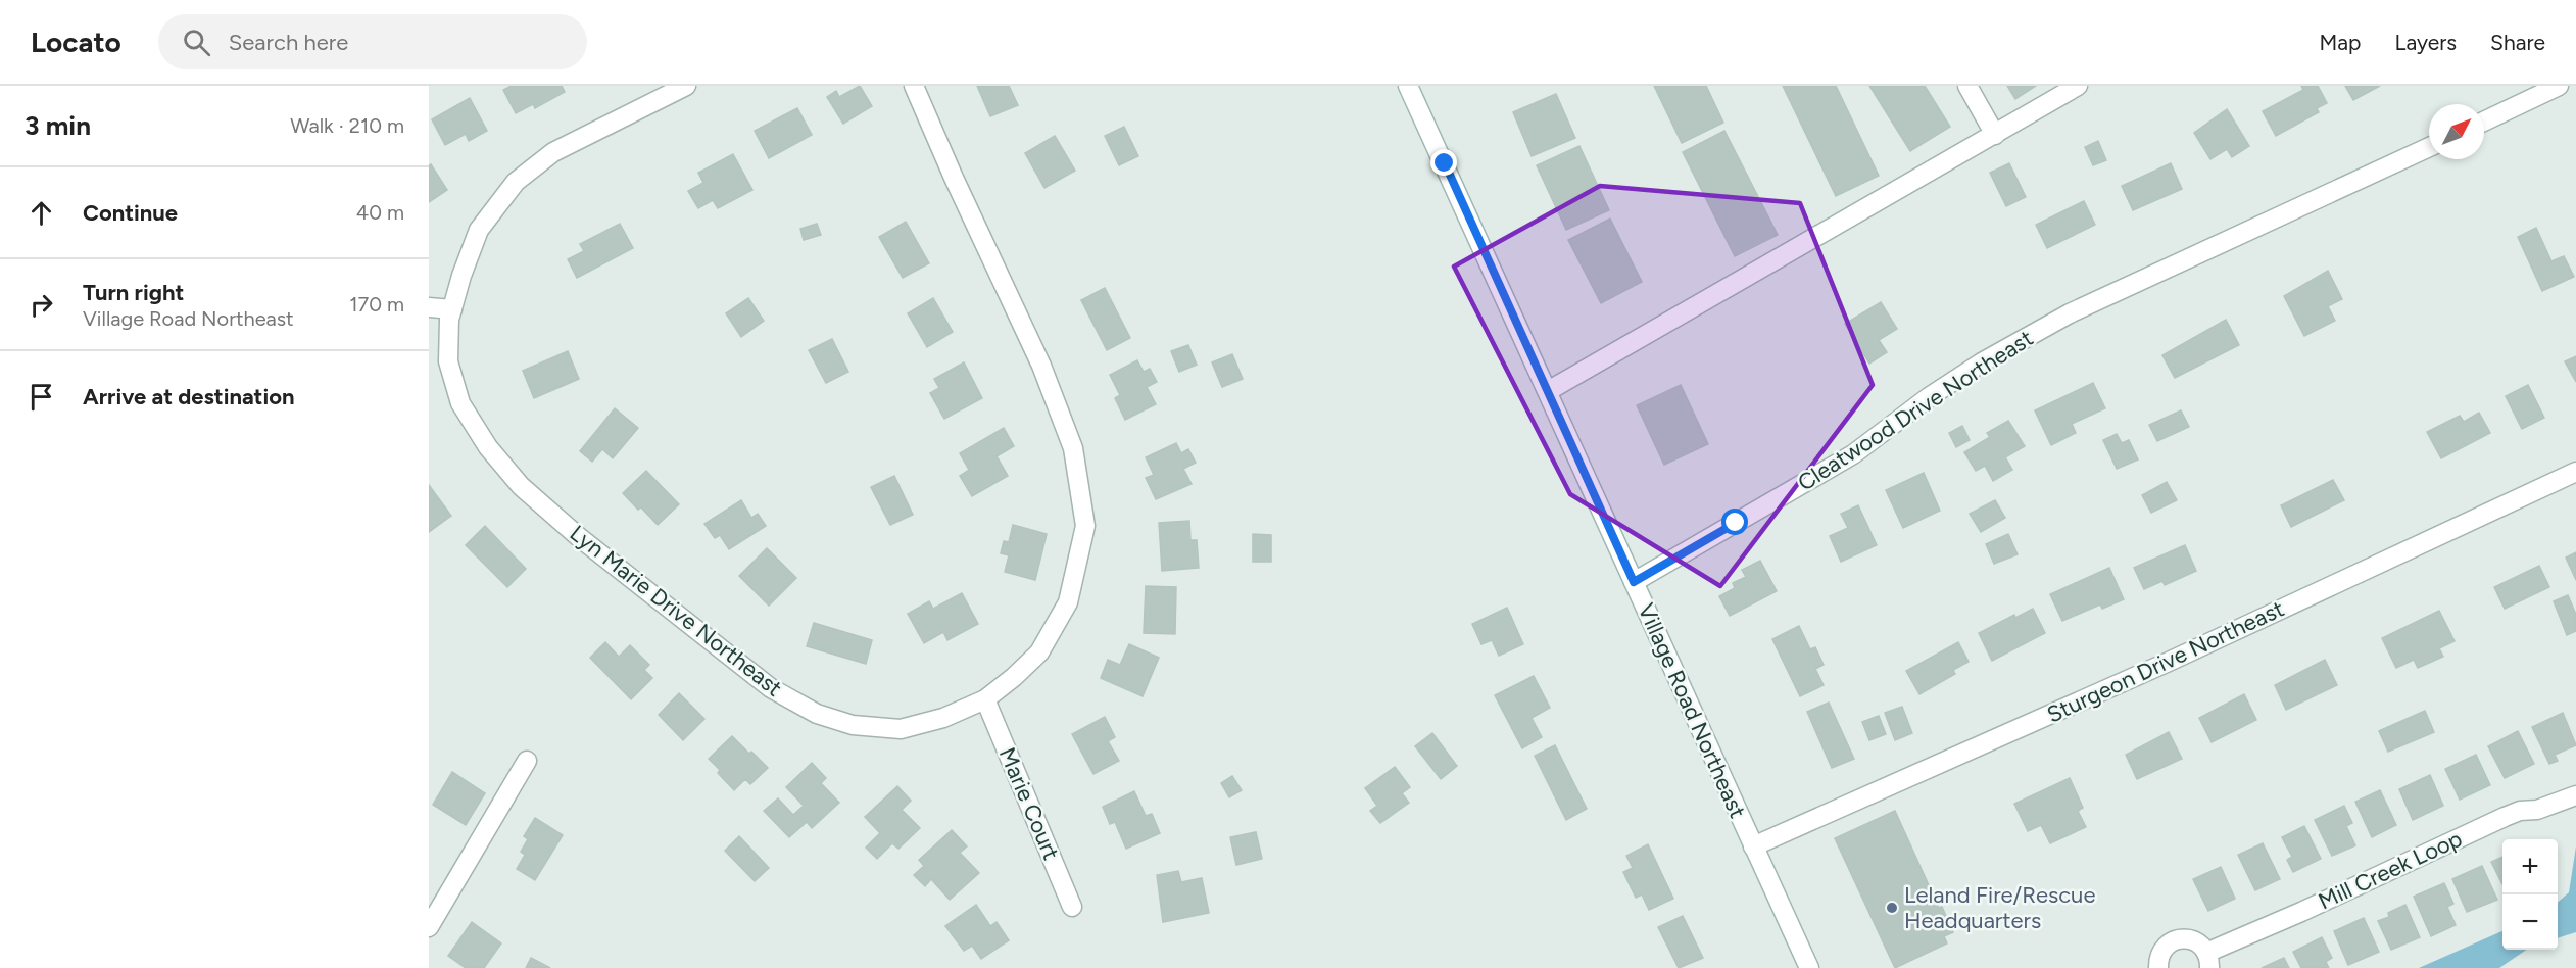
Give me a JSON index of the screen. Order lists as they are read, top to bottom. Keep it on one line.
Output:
{"streets":{"street":["Cleatwood Drive Northeast","Lyn Marie Drive Northeast","Sturgeon Drive Northeast","Village Road Northeast","Marie Court","Mill Creek Loop"]},"crossings":[["Cleatwood Drive Northeast","Village Road Northeast"],["Lyn Marie Drive Northeast","Marie Court"],["Sturgeon Drive Northeast","Village Road Northeast"]],"places":["Leland Fire/Rescue Headquarters"],"north":"top right","page":{"header":"Locato","search":"Search here","nav":["Map","Layers","Share"],"heading":["3 min","Walk · 210 m"],"list":[["Continue","40 m"],["Turn right","Village Road Northeast","170 m"],"Arrive at destination"],"map_buttons":["+","−"]}}
